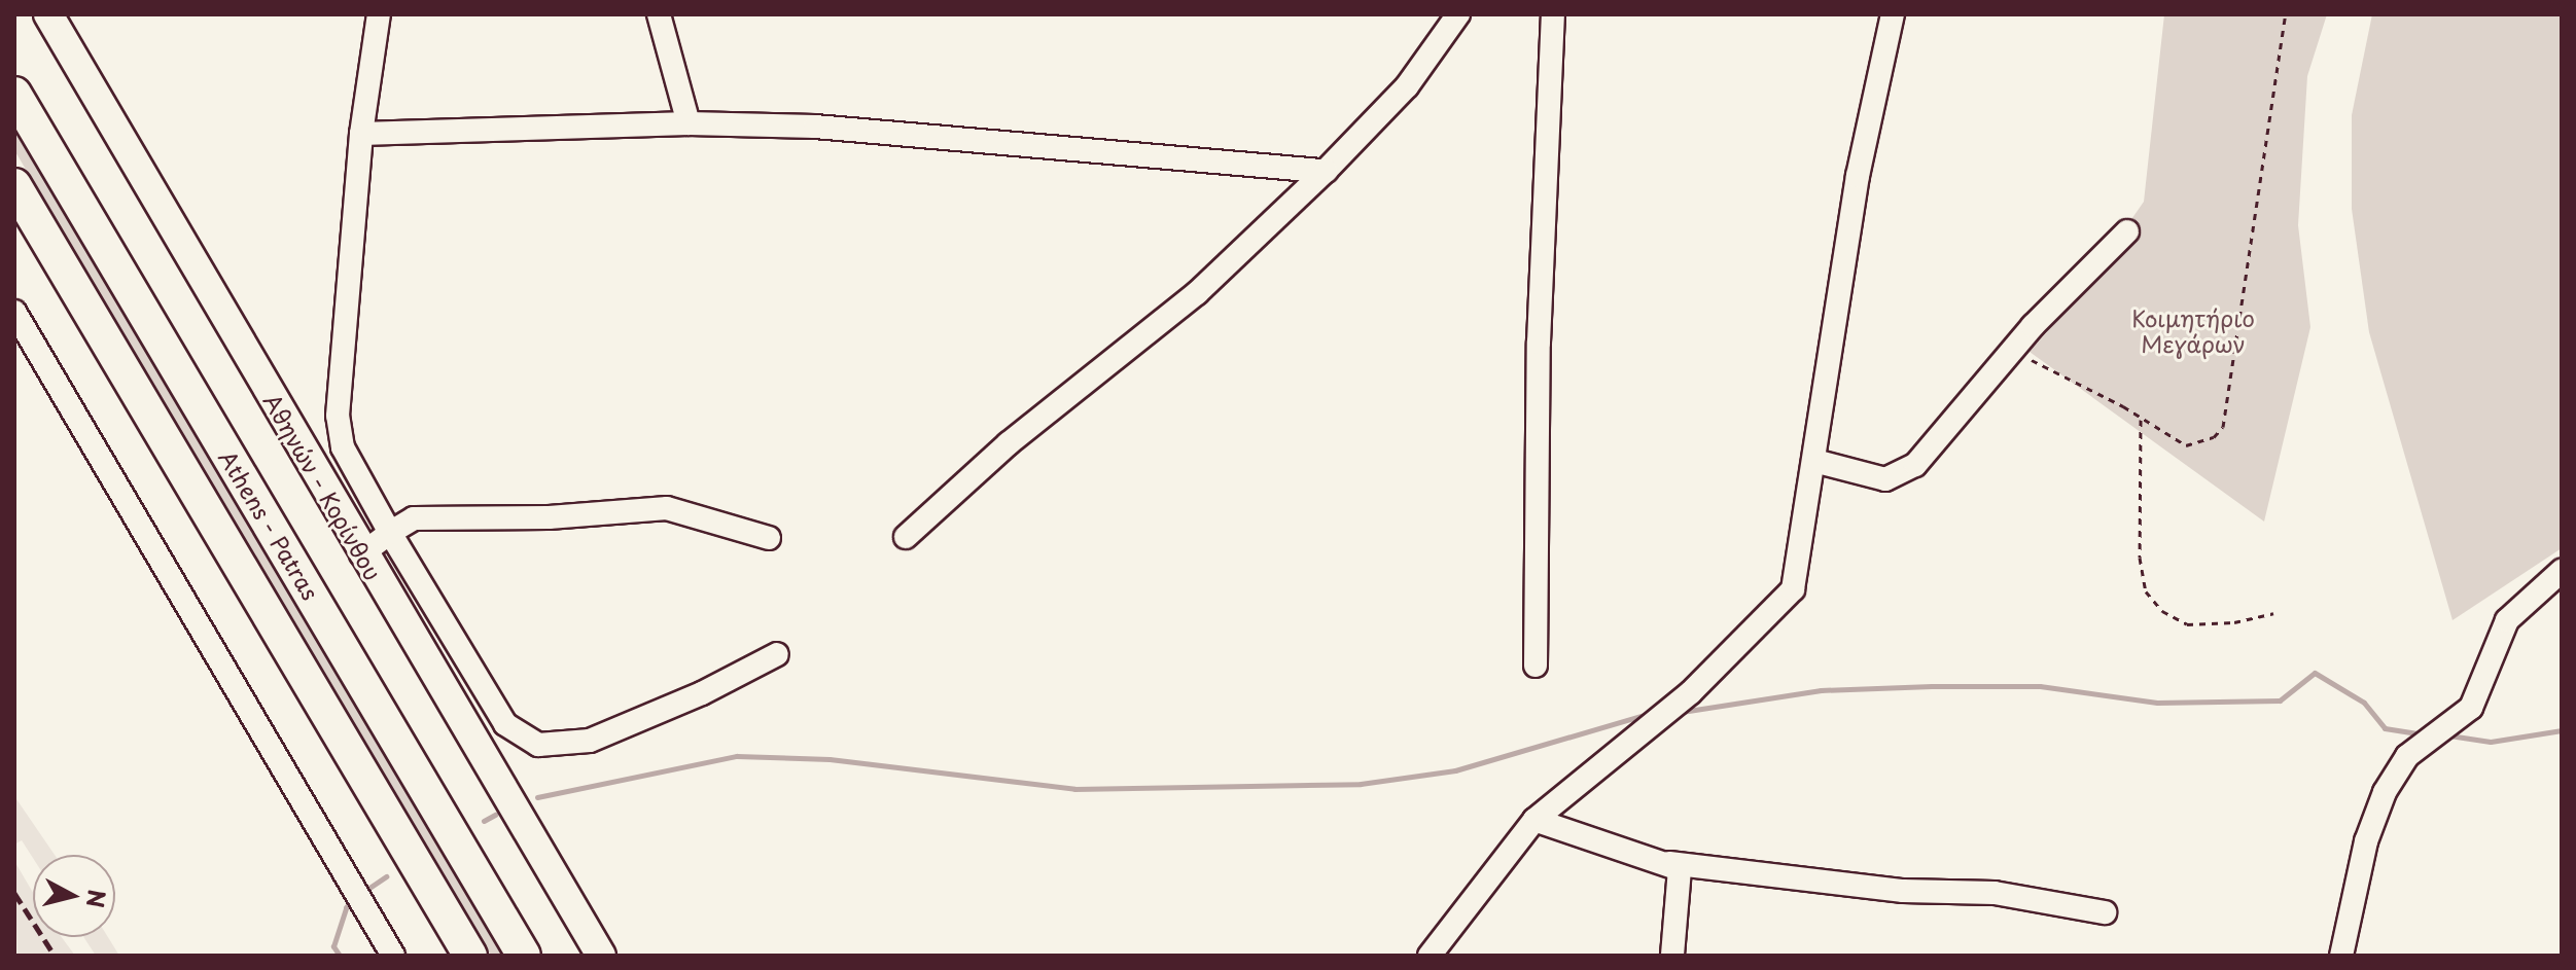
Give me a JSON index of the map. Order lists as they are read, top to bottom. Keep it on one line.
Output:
{"streets":{"highway":["Athens - Patras"],"main road":["Αθηνών - Κορίνθου"]},"parks":["Κοιμητήριο Μεγάρων"],"north":"right"}
